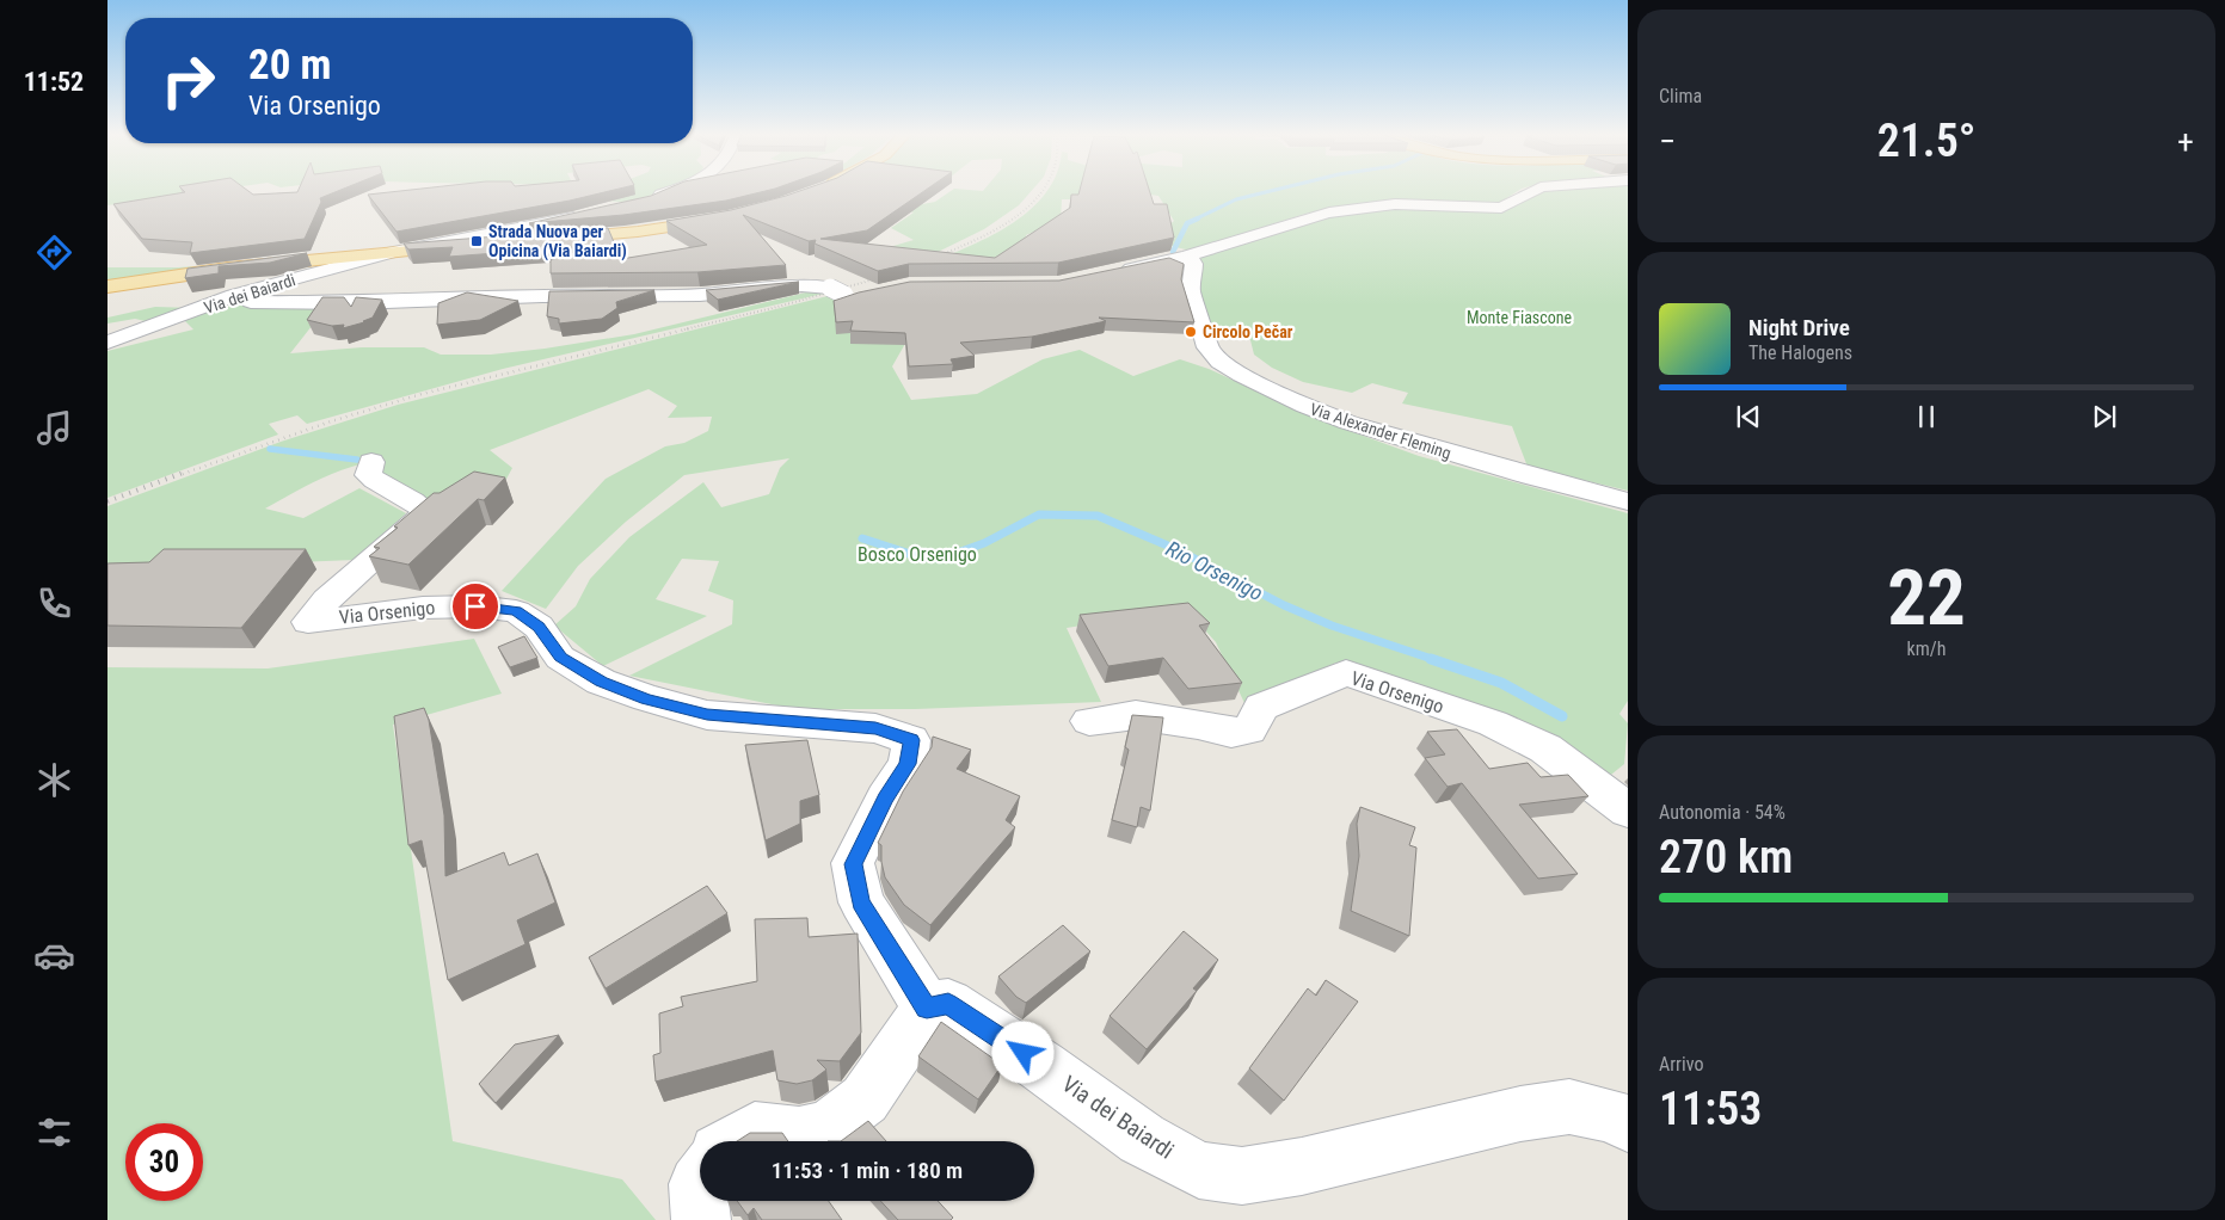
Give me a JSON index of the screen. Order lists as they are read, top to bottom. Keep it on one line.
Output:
{"streets":{"street":["Via dei Baiardi","Via Alexander Fleming","Via Orsenigo"]},"crossings":[["Via dei Baiardi","Via Orsenigo"]],"water":["Rio Orsenigo"],"parks":["Monte Fiascone","Bosco Orsenigo"],"places":{"transit":["Strada Nuova per Opicina (Via Baiardi)"],"other":["Circolo Pečar"]},"page":{"tabs":"11:52","tile":["Clima",["22","km/h"],["Autonomia · 54%","270 km"],["Arrivo","11:53"]],"turn":["20 m","Via Orsenigo"],"heat":["−","21.5°","+"],"song":["Night Drive","The Halogens"],"limit":"30","trip":"11:53 · 1 min · 180 m"}}
